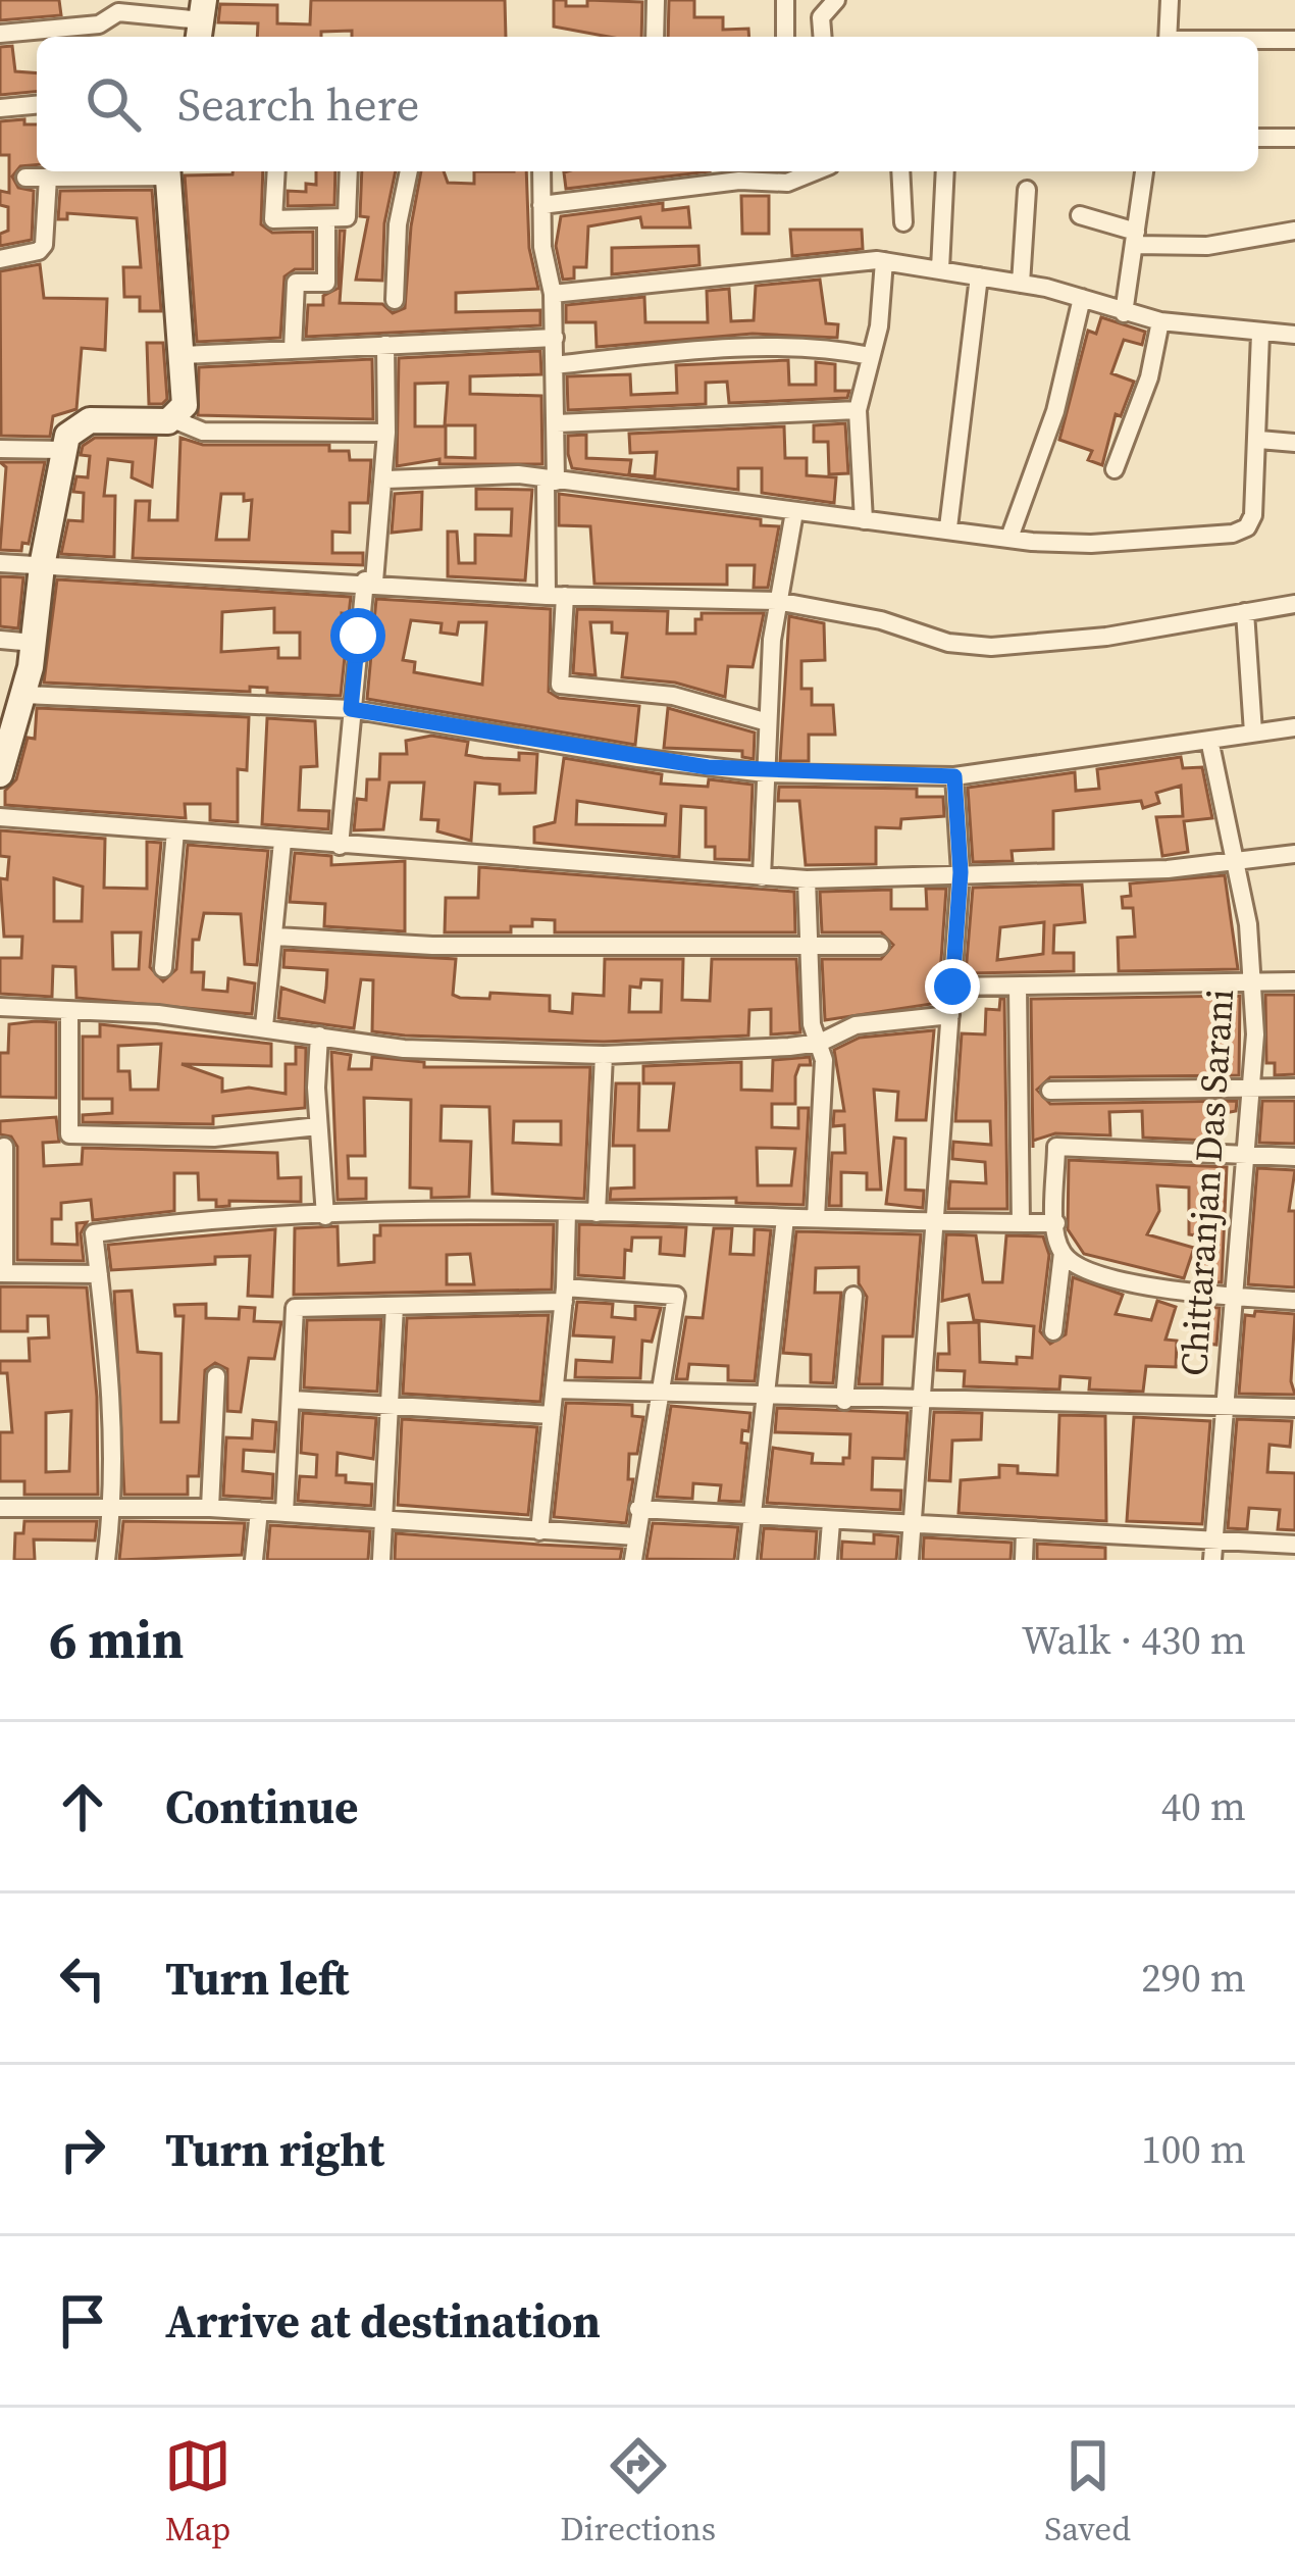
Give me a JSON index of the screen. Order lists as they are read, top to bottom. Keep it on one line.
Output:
{"streets":{"street":["Chittaranjan Das Sarani"]},"page":{"search":"Search here","heading":["6 min","Walk · 430 m"],"list":[["Continue","40 m"],["Turn left","290 m"],["Turn right","100 m"],"Arrive at destination"],"nav":["Map","Directions","Saved"]}}
